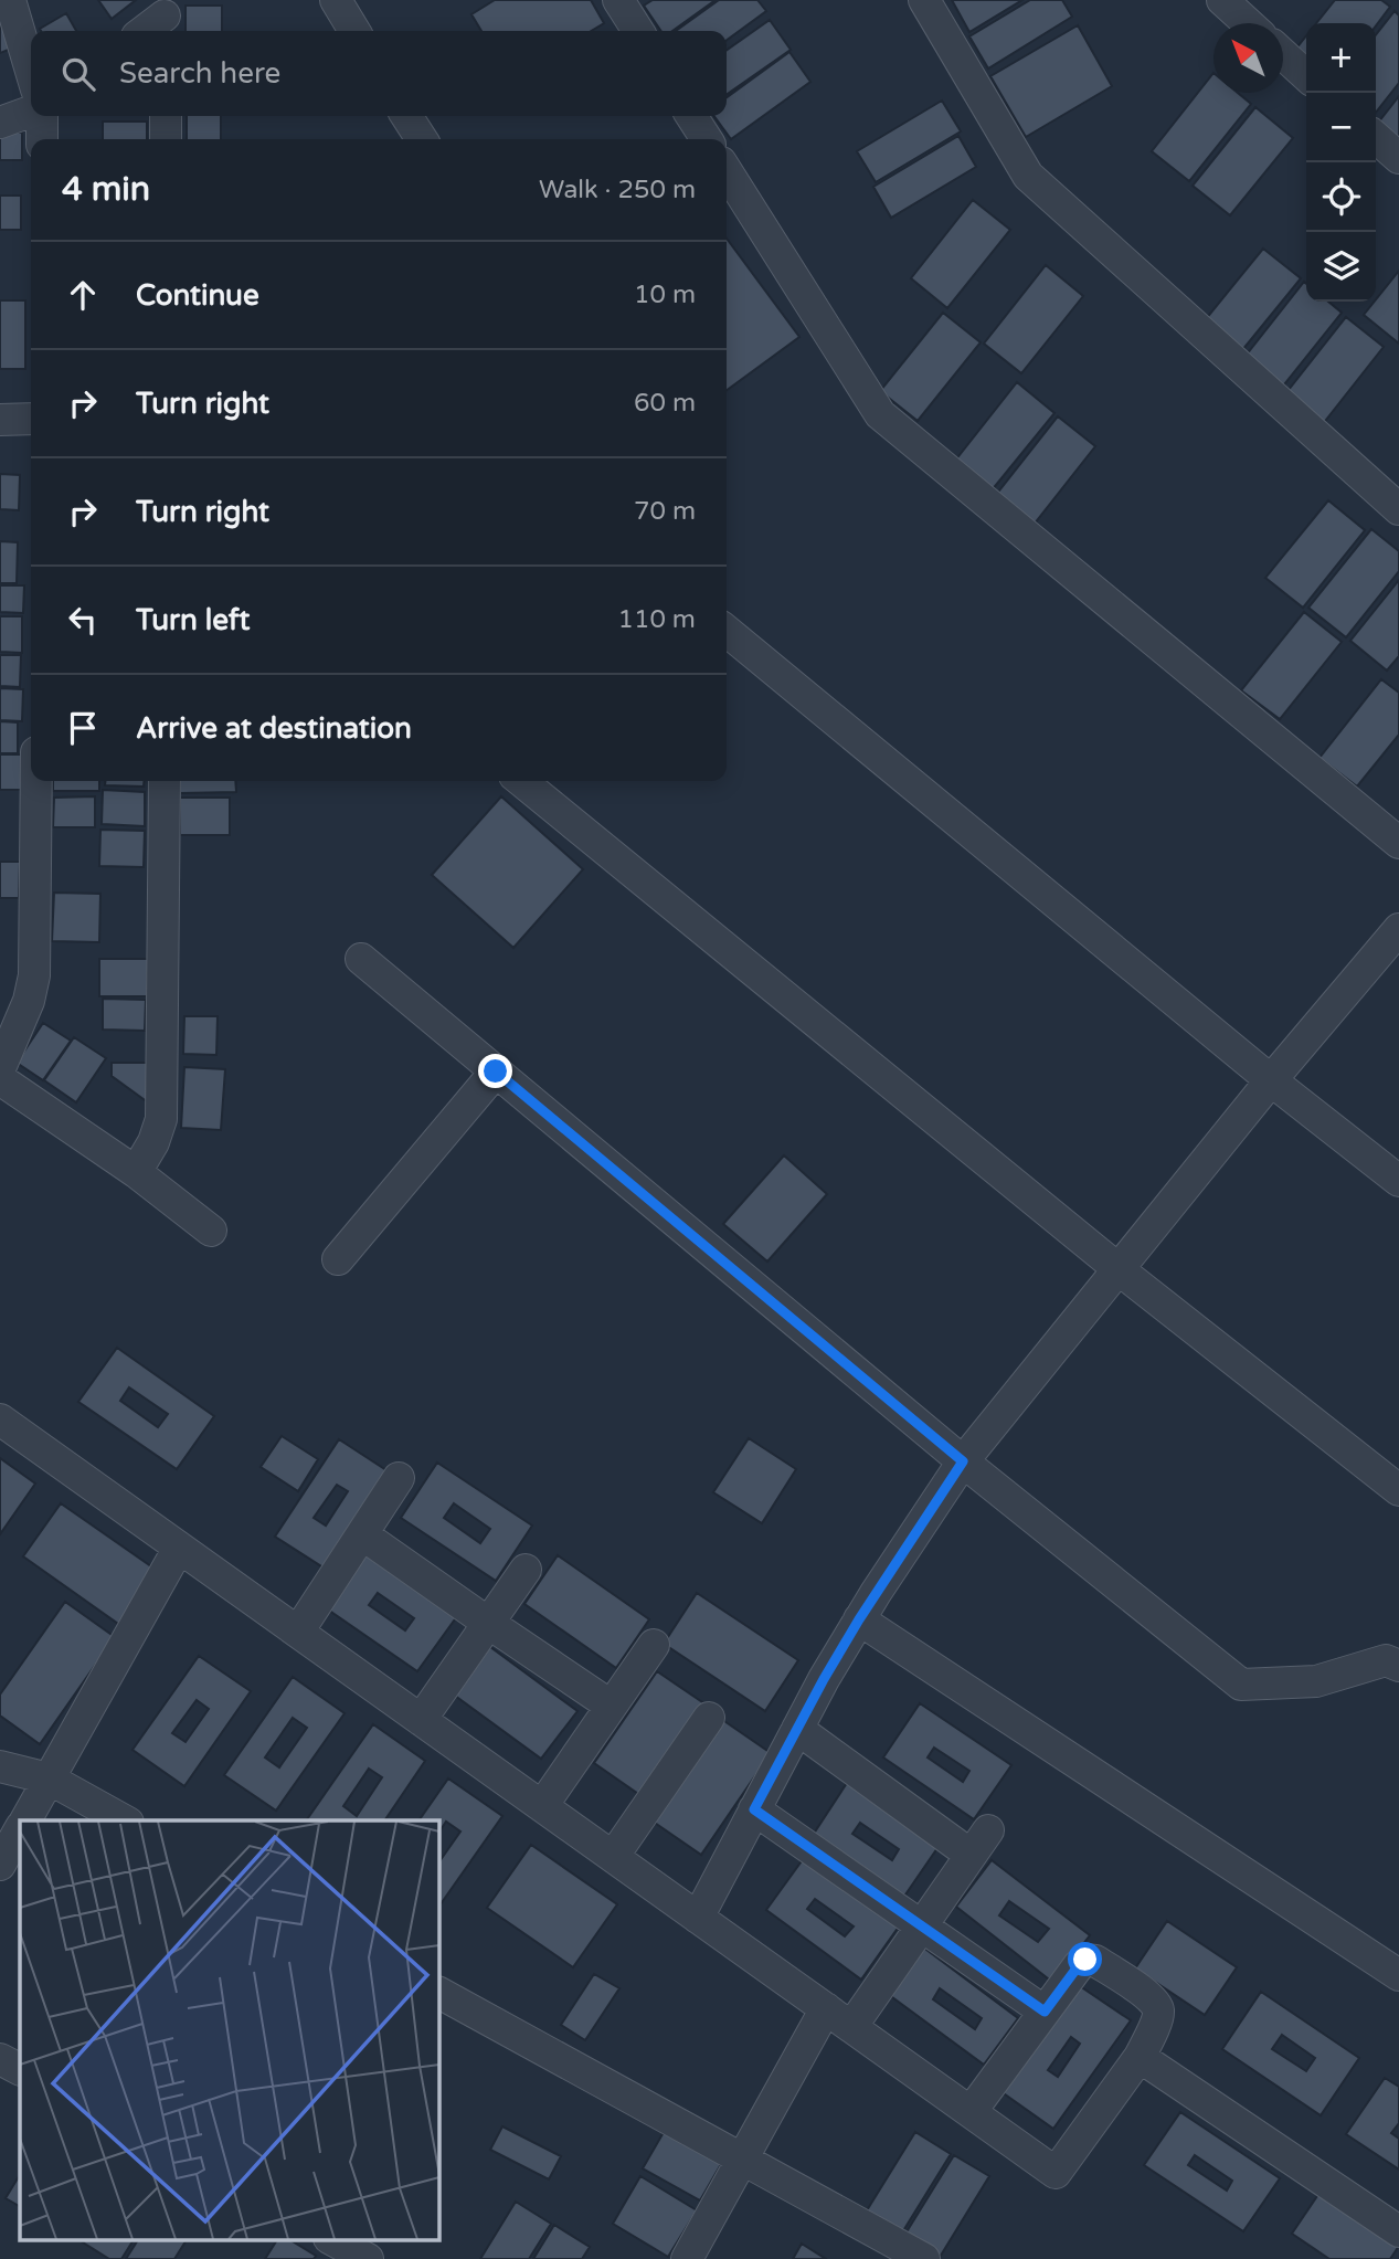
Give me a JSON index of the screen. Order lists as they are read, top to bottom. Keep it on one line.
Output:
{"north":"top left","page":{"map_buttons":["+","−"],"search":"Search here","heading":["4 min","Walk · 250 m"],"list":[["Continue","10 m"],["Turn right","60 m"],["Turn right","70 m"],["Turn left","110 m"],"Arrive at destination"]}}
